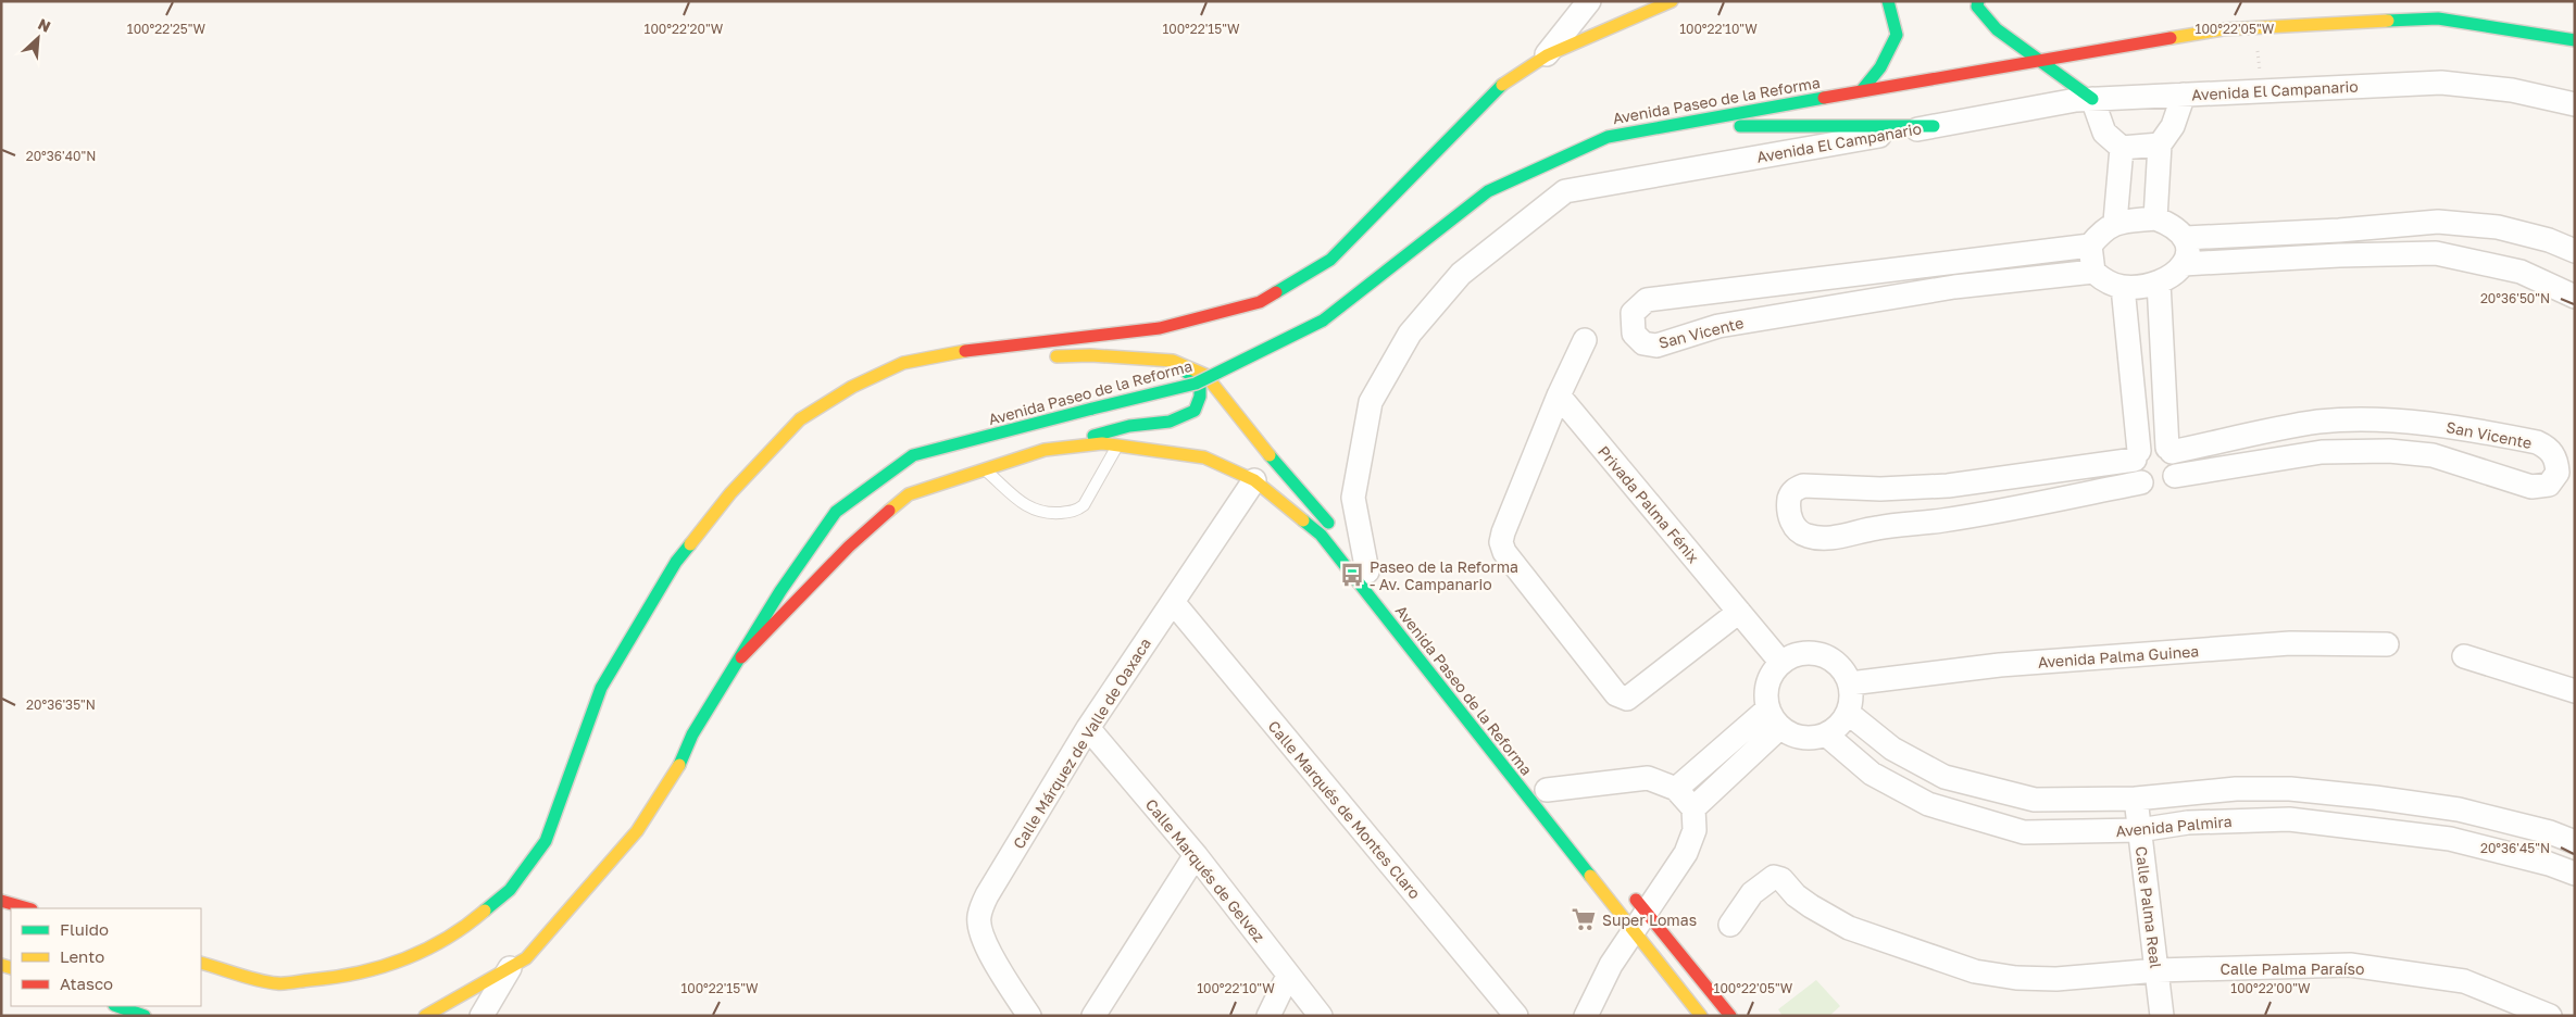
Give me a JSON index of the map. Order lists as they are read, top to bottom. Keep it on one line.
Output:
{"streets":{"street":["Avenida El Campanario","Avenida Paseo de la Reforma","San Vicente","Privada Palma Fénix","Avenida Palma Guinea","Calle Márquez de Valle de Oaxaca","Calle Marqués de Montes Claro","Avenida Palmira","Calle Marqués de Gelvez","Calle Palma Real","Calle Palma Paraíso"]},"crossings":[["Avenida Paseo de la Reforma","Calle Márquez de Valle de Oaxaca"],["Privada Palma Fénix","Avenida Palma Guinea"],["Privada Palma Fénix","Avenida Palmira"],["Avenida Palma Guinea","Avenida Palmira"],["Calle Márquez de Valle de Oaxaca","Calle Marqués de Montes Claro"],["Calle Márquez de Valle de Oaxaca","Calle Marqués de Gelvez"],["Avenida Palmira","Calle Palma Real"],["Calle Palma Real","Calle Palma Paraíso"]],"places":{"bus stop":["Paseo de la Reforma - Av. Campanario"],"supermarket":["Super Lomas"]},"legend":["Fluido","Lento","Atasco"],"north":"top right","coordinates":["100°22'25\"W","100°22'20\"W","100°22'15\"W","100°22'10\"W","100°22'05\"W","20°36'40\"N","20°36'50\"N","20°36'35\"N","20°36'45\"N","100°22'00\"W"]}
